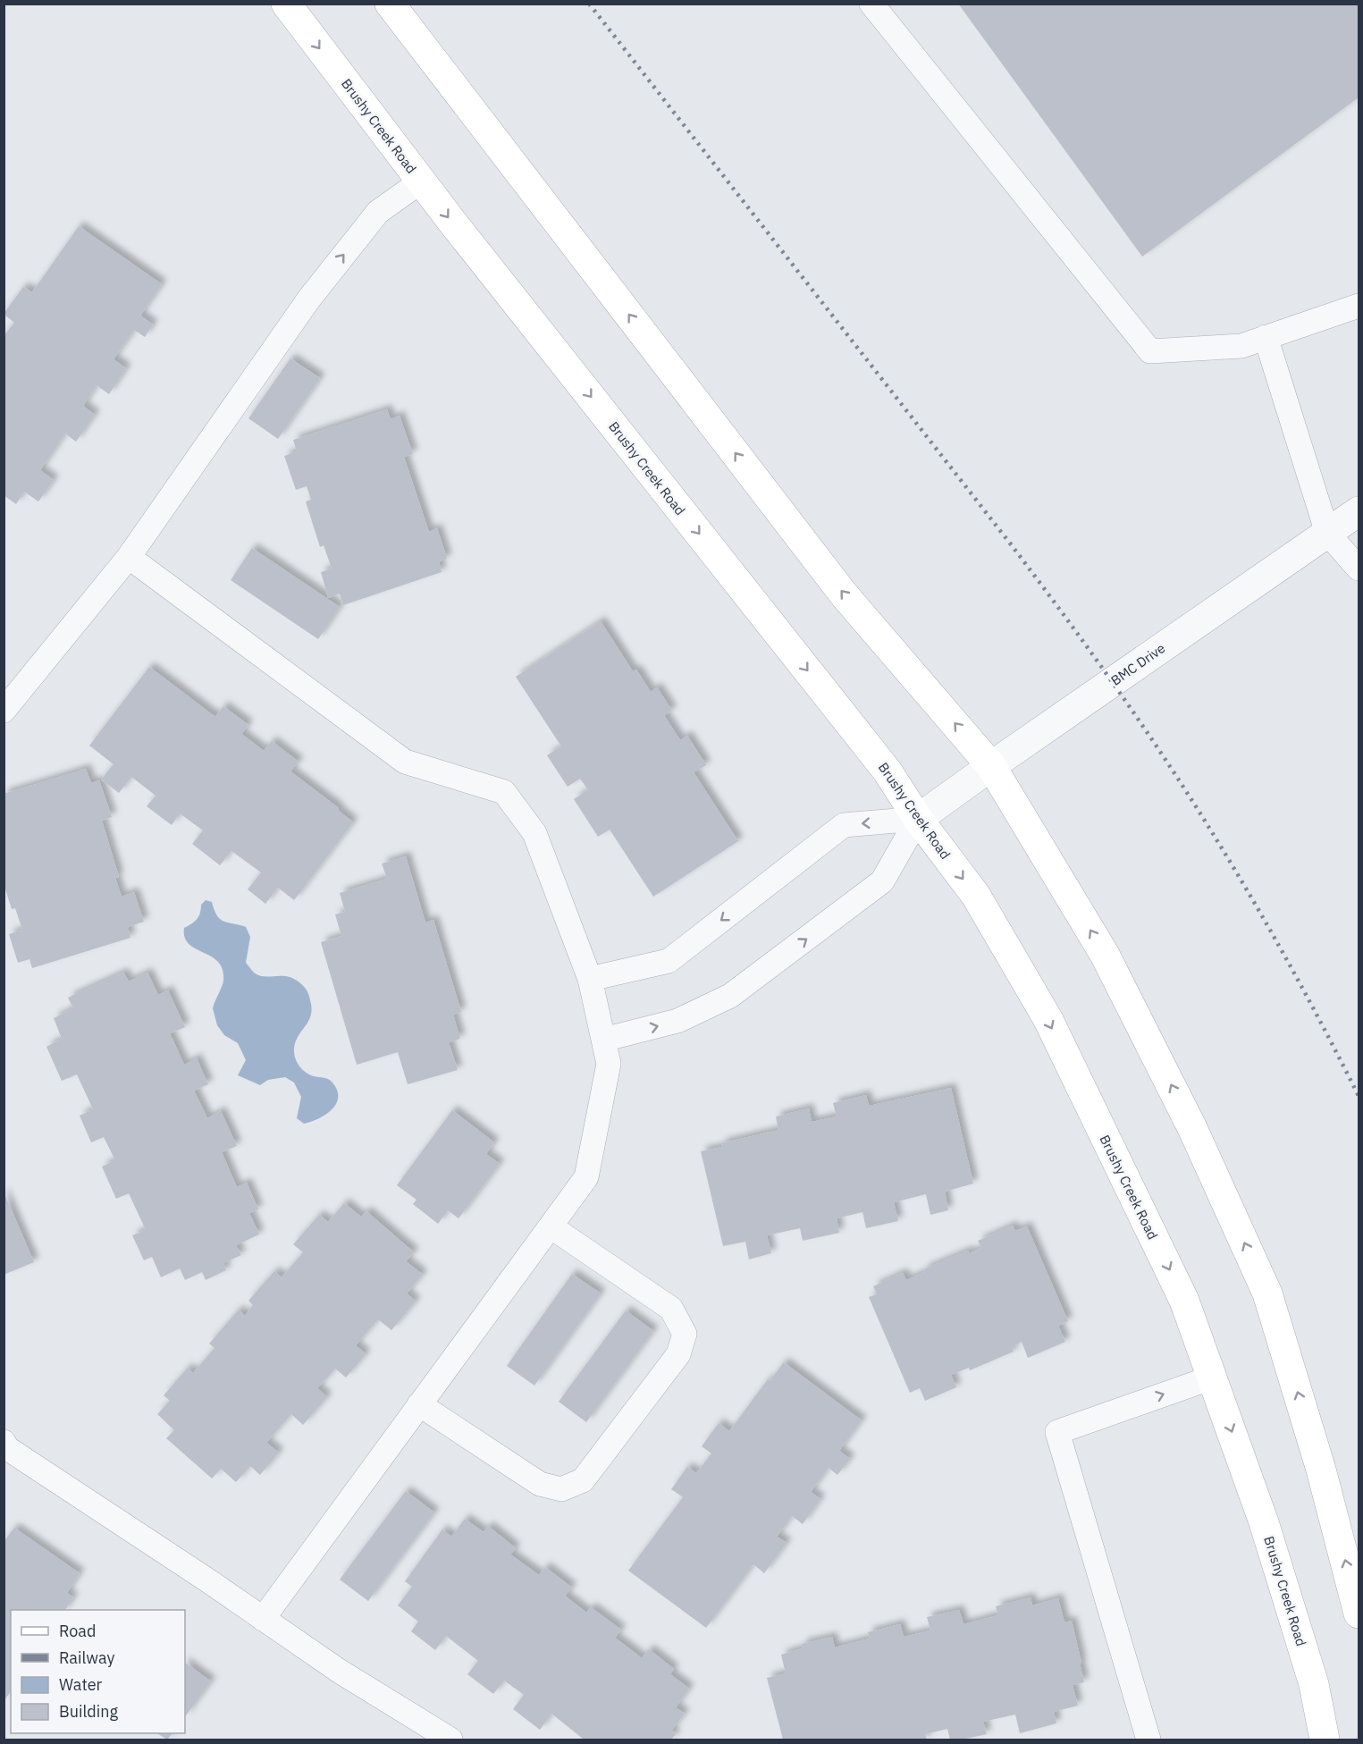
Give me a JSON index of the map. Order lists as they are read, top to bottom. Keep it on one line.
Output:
{"streets":{"main road":["Brushy Creek Road"],"street":["BMC Drive"]},"crossings":[["Brushy Creek Road","BMC Drive"]],"legend":["Road","Railway","Water","Building"]}
